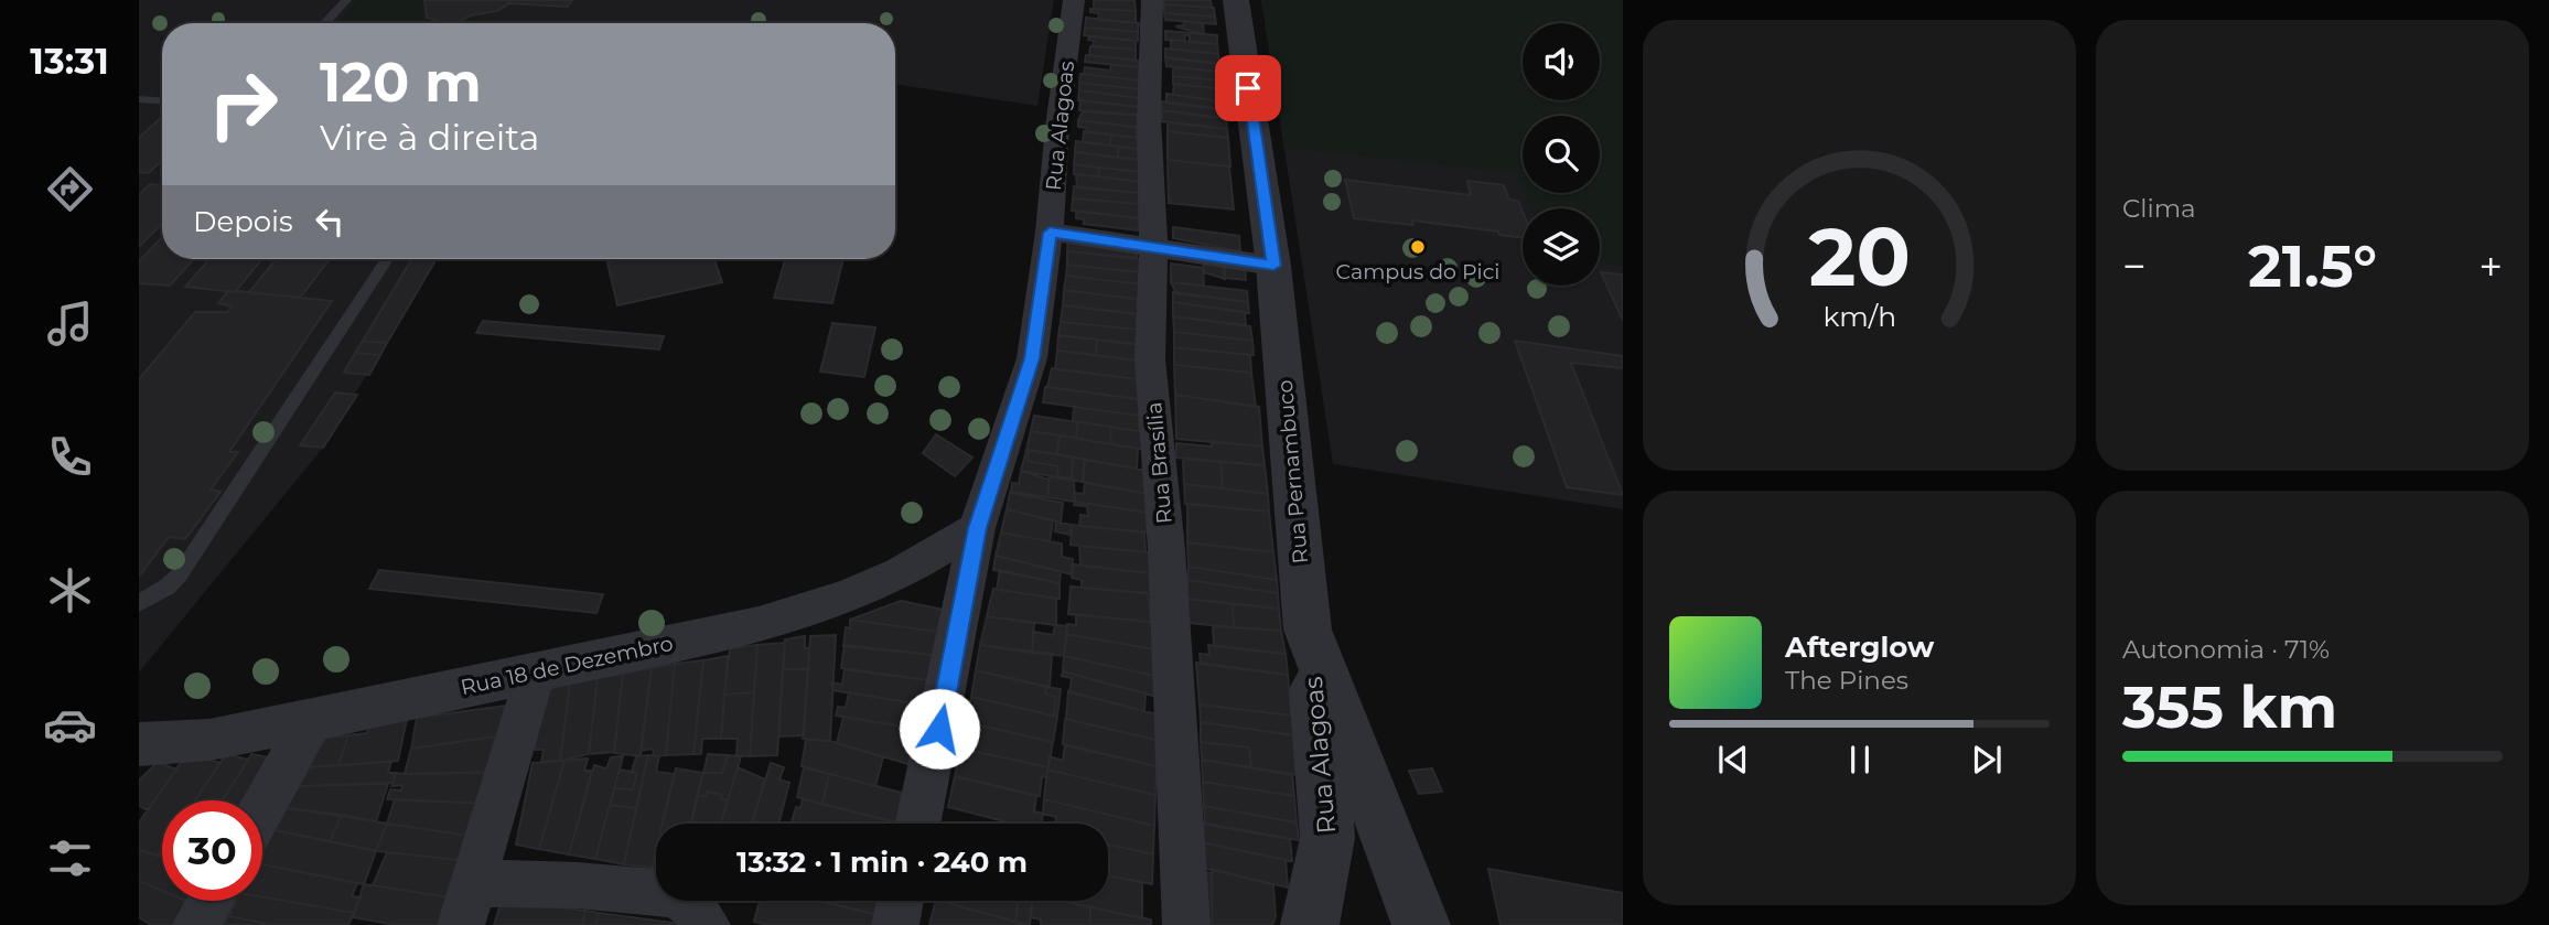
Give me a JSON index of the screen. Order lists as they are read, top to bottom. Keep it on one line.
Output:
{"streets":{"street":["Rua Alagoas","Rua Brasília","Rua Pernambuco","Rua 18 de Dezembro"]},"crossings":[["Rua Alagoas","Rua Pernambuco"],["Rua Alagoas","Rua 18 de Dezembro"]],"places":["Campus do Pici"],"page":{"tabs":"13:31","tile":["Clima",["Autonomia · 71%","355 km"]],"turn":["120 m","Vire à direita"],"then":"Depois","heat":["−","21.5°","+"],"song":["Afterglow","The Pines"],"limit":"30","trip":"13:32 · 1 min · 240 m","gauge":["20","km/h"]}}
